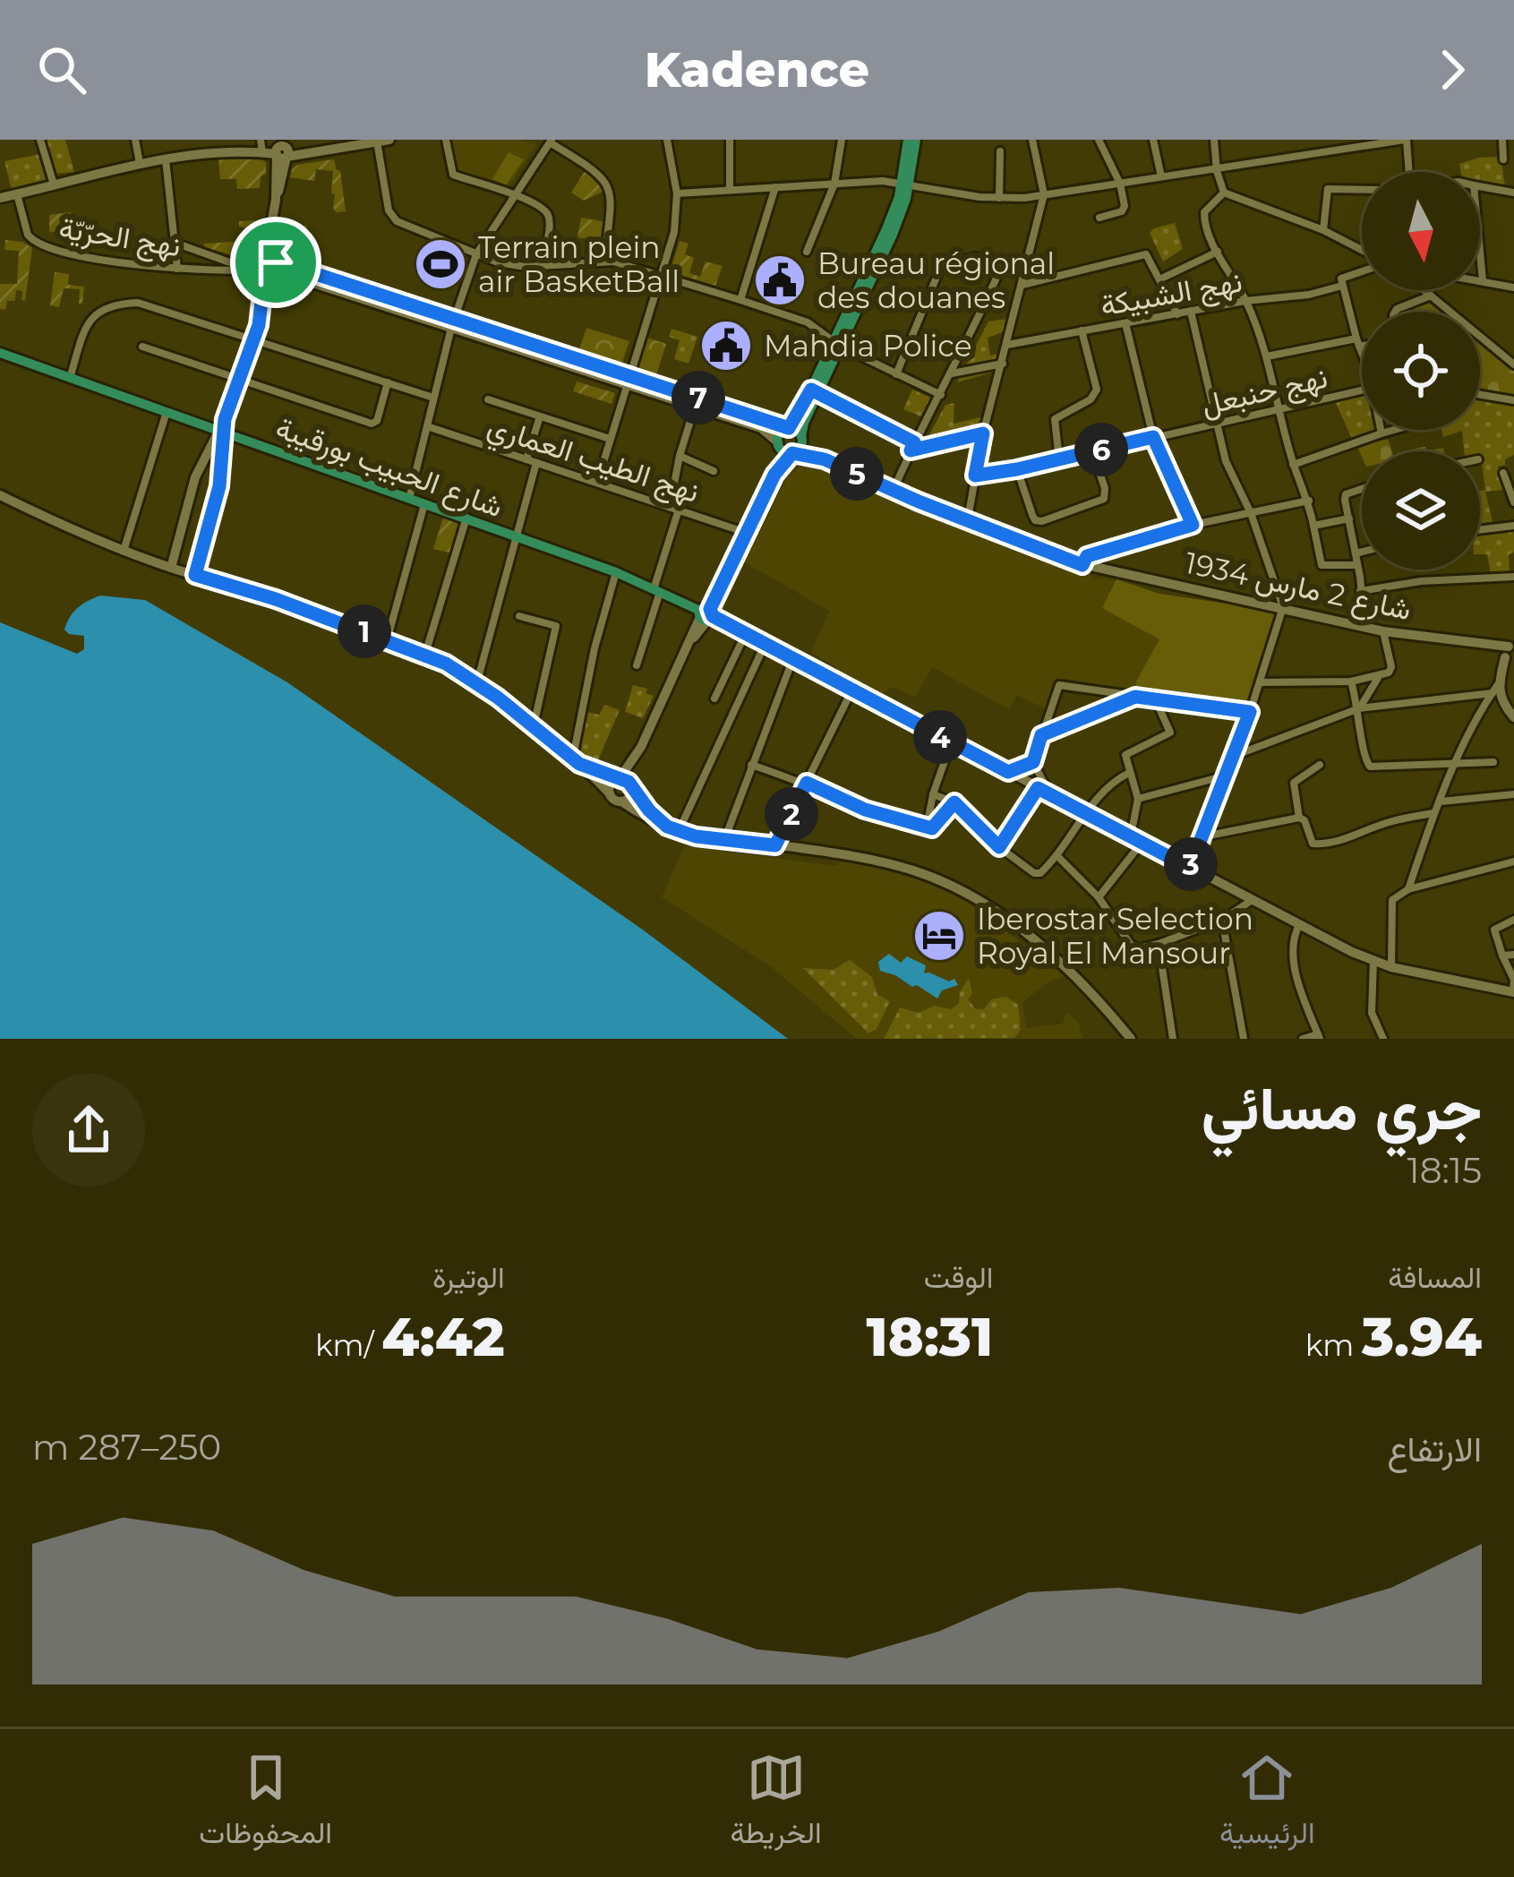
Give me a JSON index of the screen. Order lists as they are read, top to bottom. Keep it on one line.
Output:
{"streets":{"main road":["شارع الحبيب بورقيبة"],"street":["نهج الحرّيّة","نهج الشبيكة","نهج حنبعل","نهج الطيب العماري","شارع 2 مارس 1934"]},"places":{"sports":["Terrain plein air BasketBall"],"public building":["Bureau régional des douanes","Mahdia Police"],"hotel":["Iberostar Selection Royal El Mansour"]},"north":"bottom","page":{"header":"Kadence","pins":["7","6","5","1","4","2","3"],"heading":["جري مسائي","18:15"],"stats":[["المسافة","3.94 km"],["الوقت","18:31"],["الوتيرة","4:42 /km"]],"chart":["الارتفاع","250–287 m"],"tabs":["الرئيسية","الخريطة","المحفوظات"]}}
